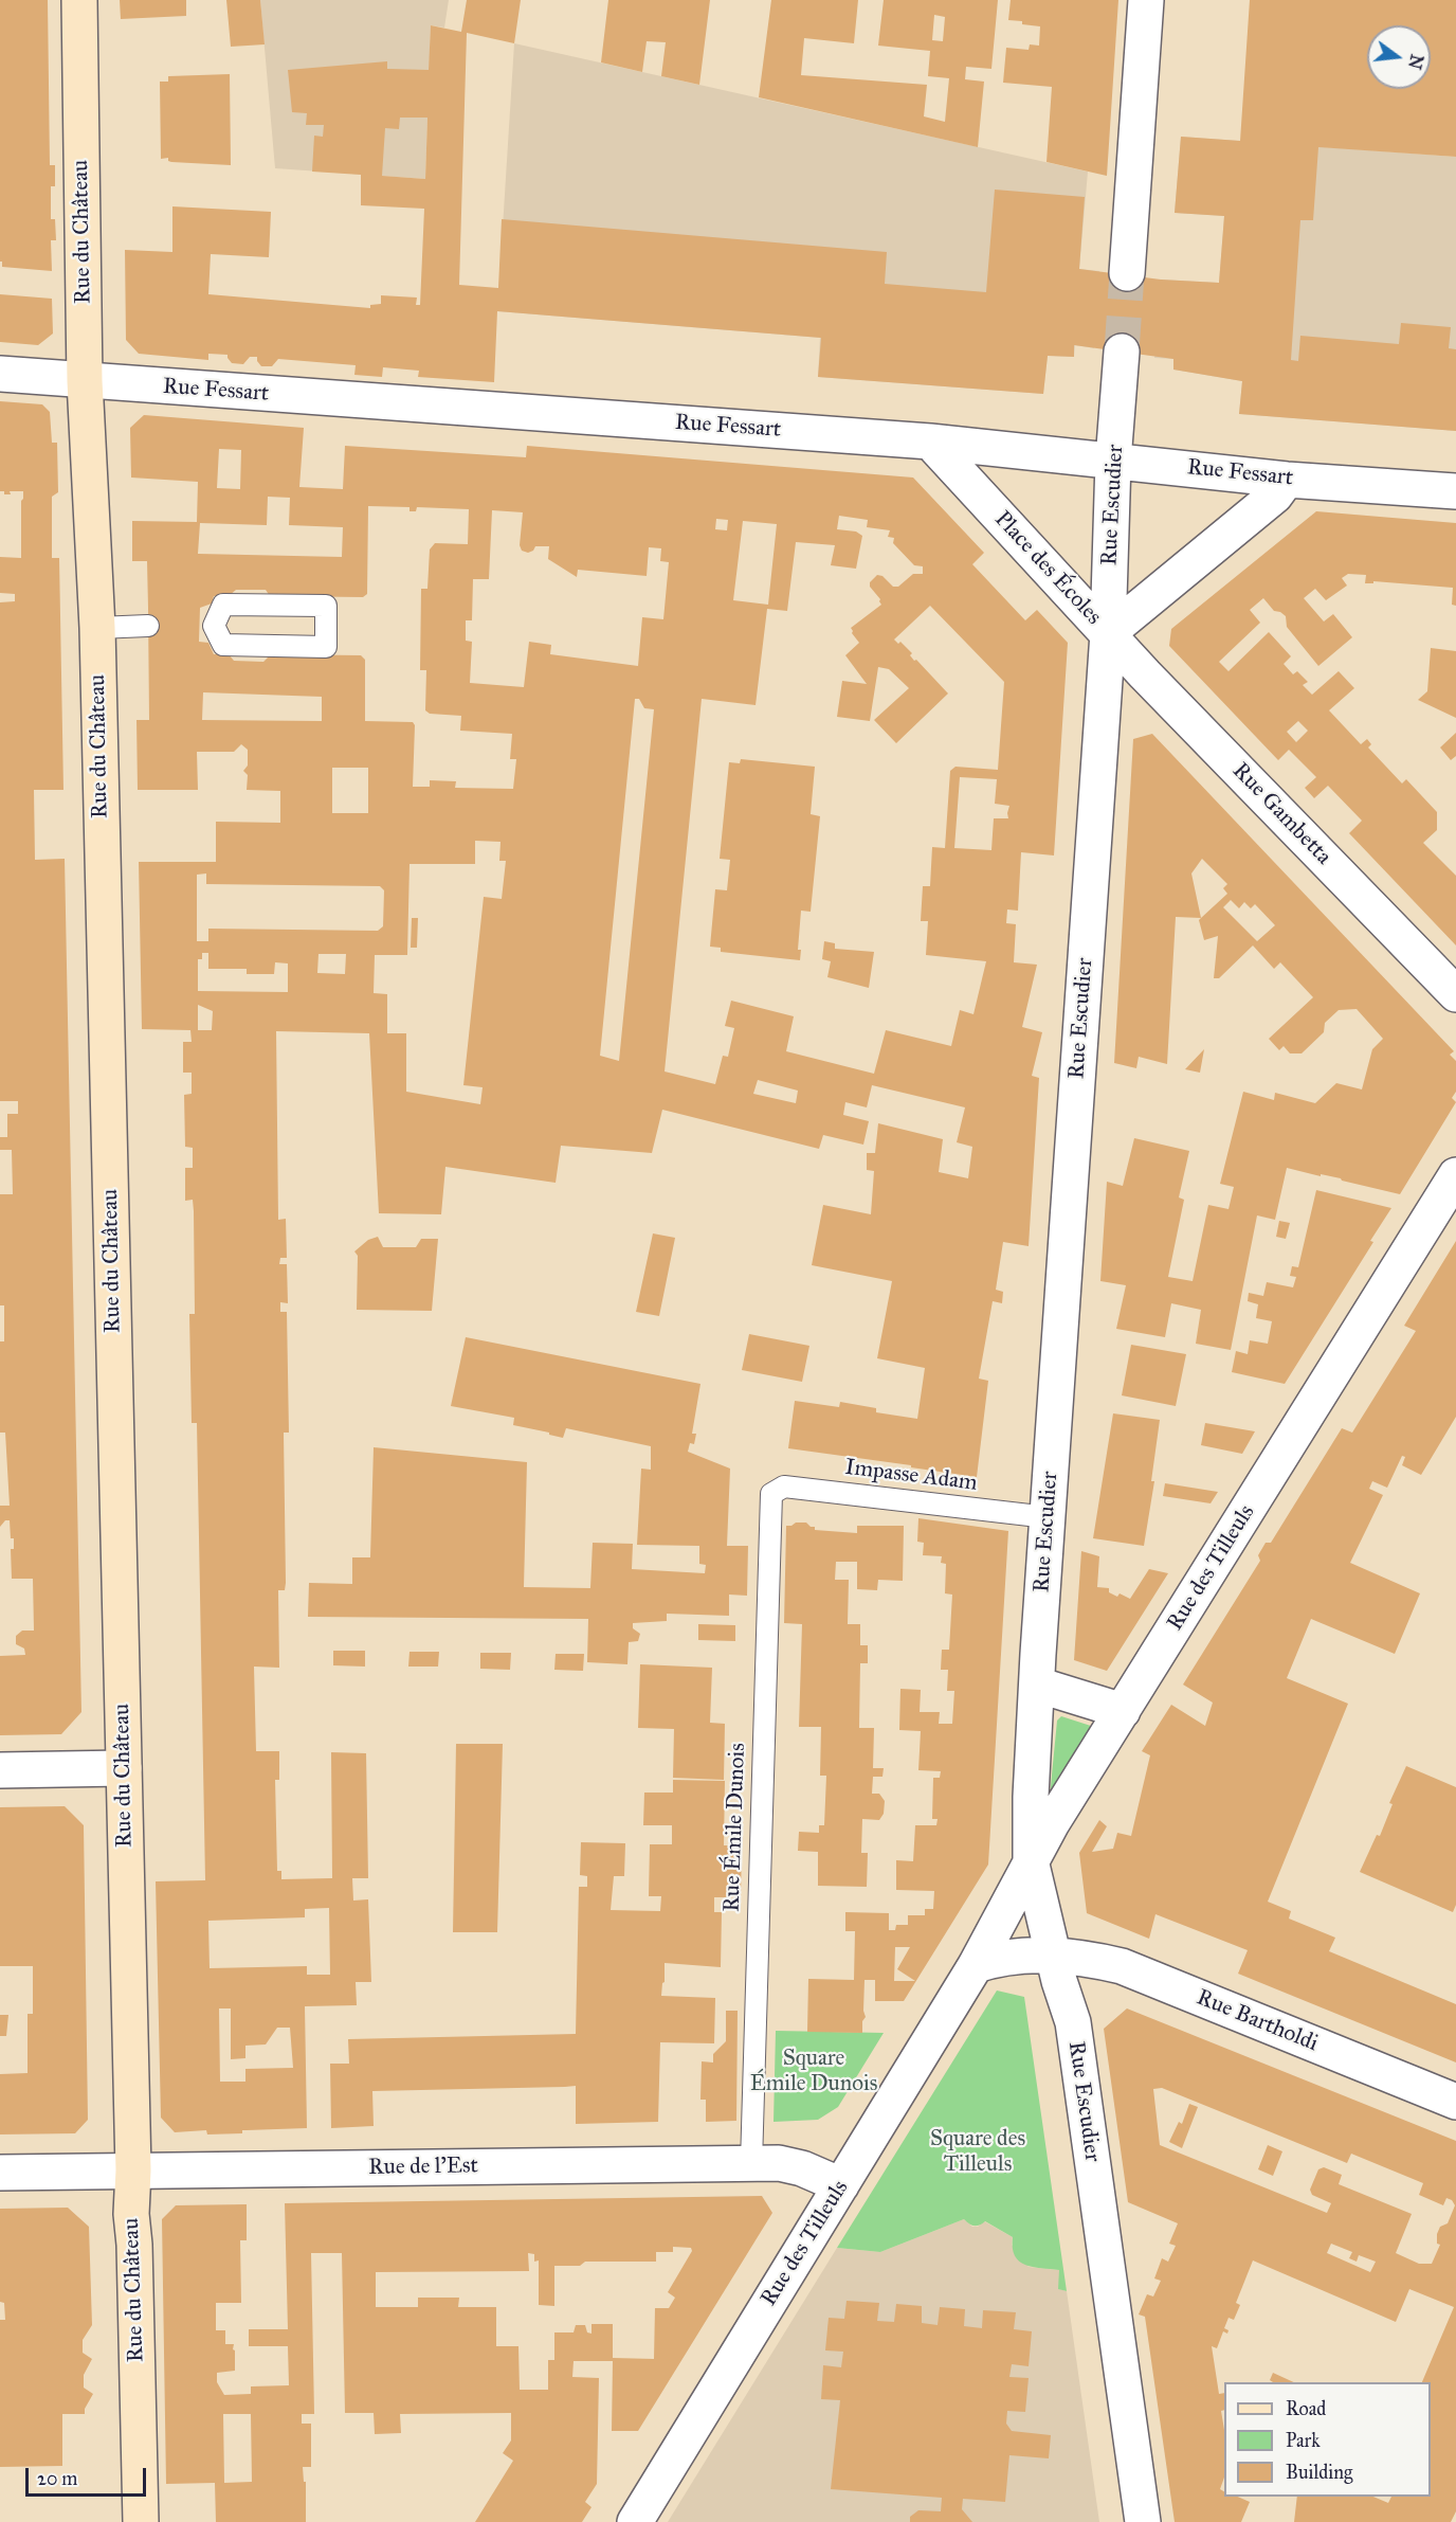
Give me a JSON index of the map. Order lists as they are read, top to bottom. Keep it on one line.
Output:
{"streets":{"main road":["Rue du Château"],"street":["Rue Fessart","Rue Escudier","Place des Écoles","Rue Gambetta","Rue des Tilleuls","Rue Bartholdi","Rue de l'Est"],"lane":["Impasse Adam","Rue Émile Dunois"]},"crossings":[["Rue du Château","Rue Fessart"],["Rue du Château","Rue de l'Est"],["Rue Fessart","Rue Escudier"],["Rue Fessart","Place des Écoles"],["Rue Escudier","Place des Écoles"],["Rue Escudier","Rue Gambetta"],["Rue Escudier","Impasse Adam"],["Rue Escudier","Rue des Tilleuls"],["Rue Escudier","Rue Bartholdi"],["Place des Écoles","Rue Gambetta"],["Impasse Adam","Rue Émile Dunois"],["Rue des Tilleuls","Rue de l'Est"],["Rue Émile Dunois","Rue de l'Est"]],"parks":["Square Émile Dunois","Square des Tilleuls"],"legend":["Road","Park","Building"],"scale_bar":"20 m","north":"right"}
